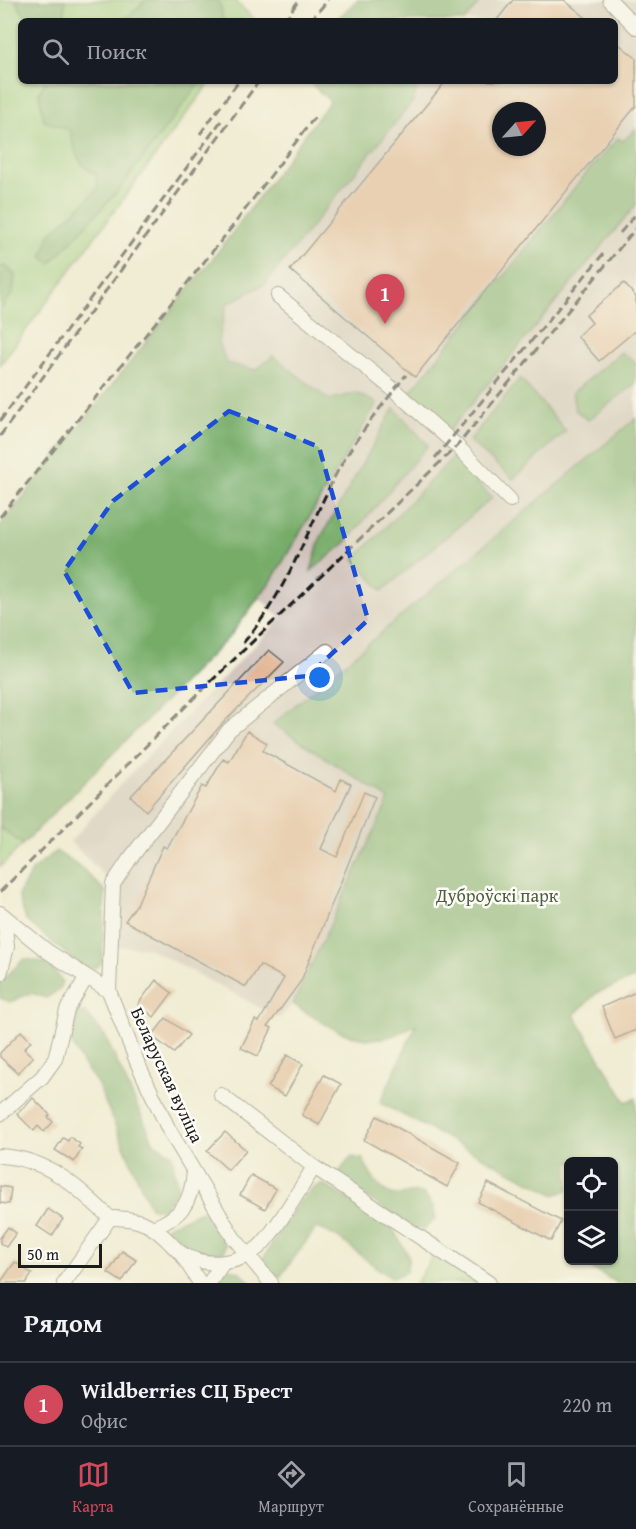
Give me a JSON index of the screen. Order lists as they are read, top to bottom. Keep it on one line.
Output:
{"streets":{"street":["Беларуская вуліца"]},"parks":["Дуброўскі парк"],"scale_bar":"50 m","north":"top right","page":{"search":"Поиск","pins":"1","scale":"50 m","heading":"Рядом","list":[{"mark":"1","name":"Wildberries СЦ Брест","note":"Офис","value":"220 m"}],"nav":["Карта","Маршрут","Сохранённые"]}}
